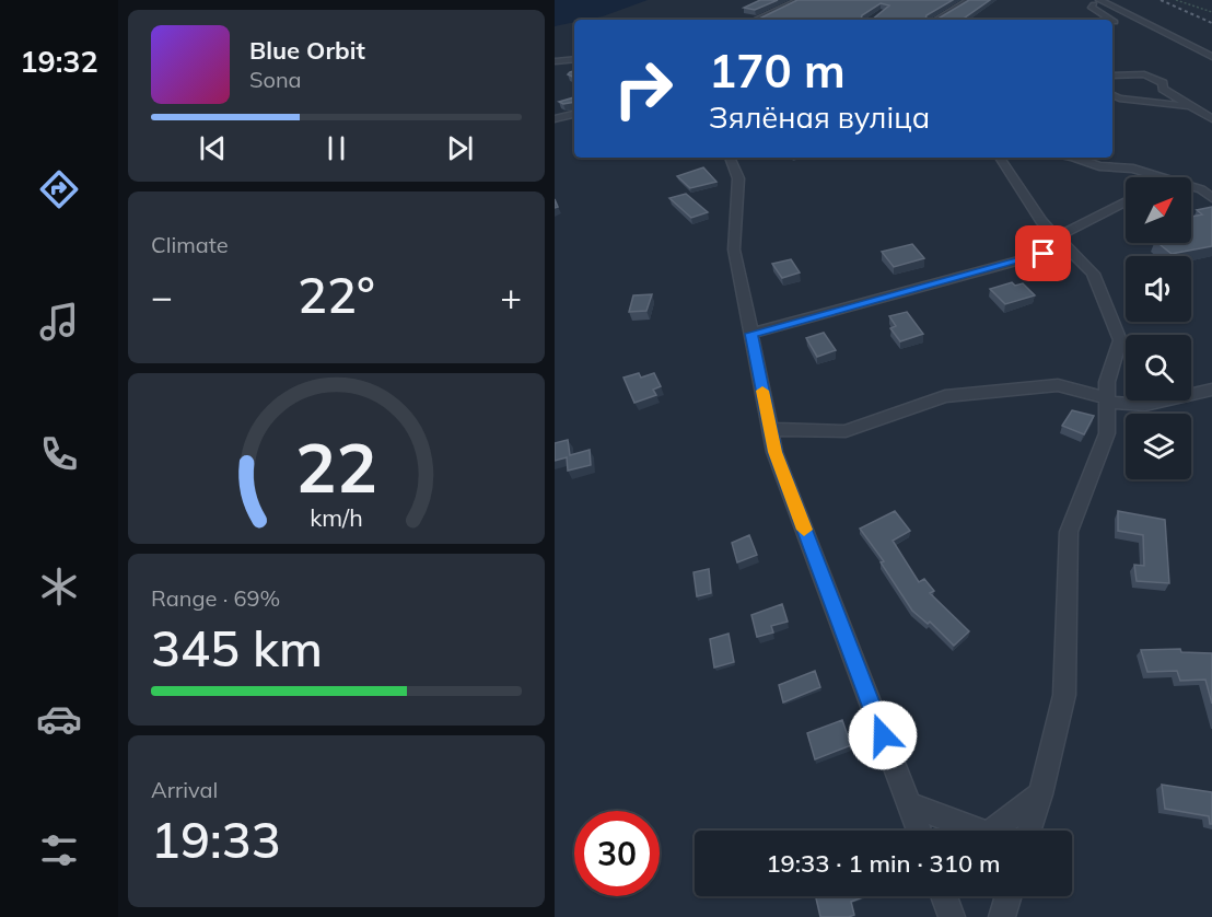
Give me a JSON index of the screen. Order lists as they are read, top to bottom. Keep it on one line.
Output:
{"north":"top right","page":{"tabs":"19:32","turn":["170 m","Зялёная вуліца"],"song":["Blue Orbit","Sona"],"tile":["Climate",["Range · 69%","345 km"],["Arrival","19:33"]],"heat":["−","22°","+"],"limit":"30","trip":"19:33 · 1 min · 310 m","gauge":["22","km/h"]}}
